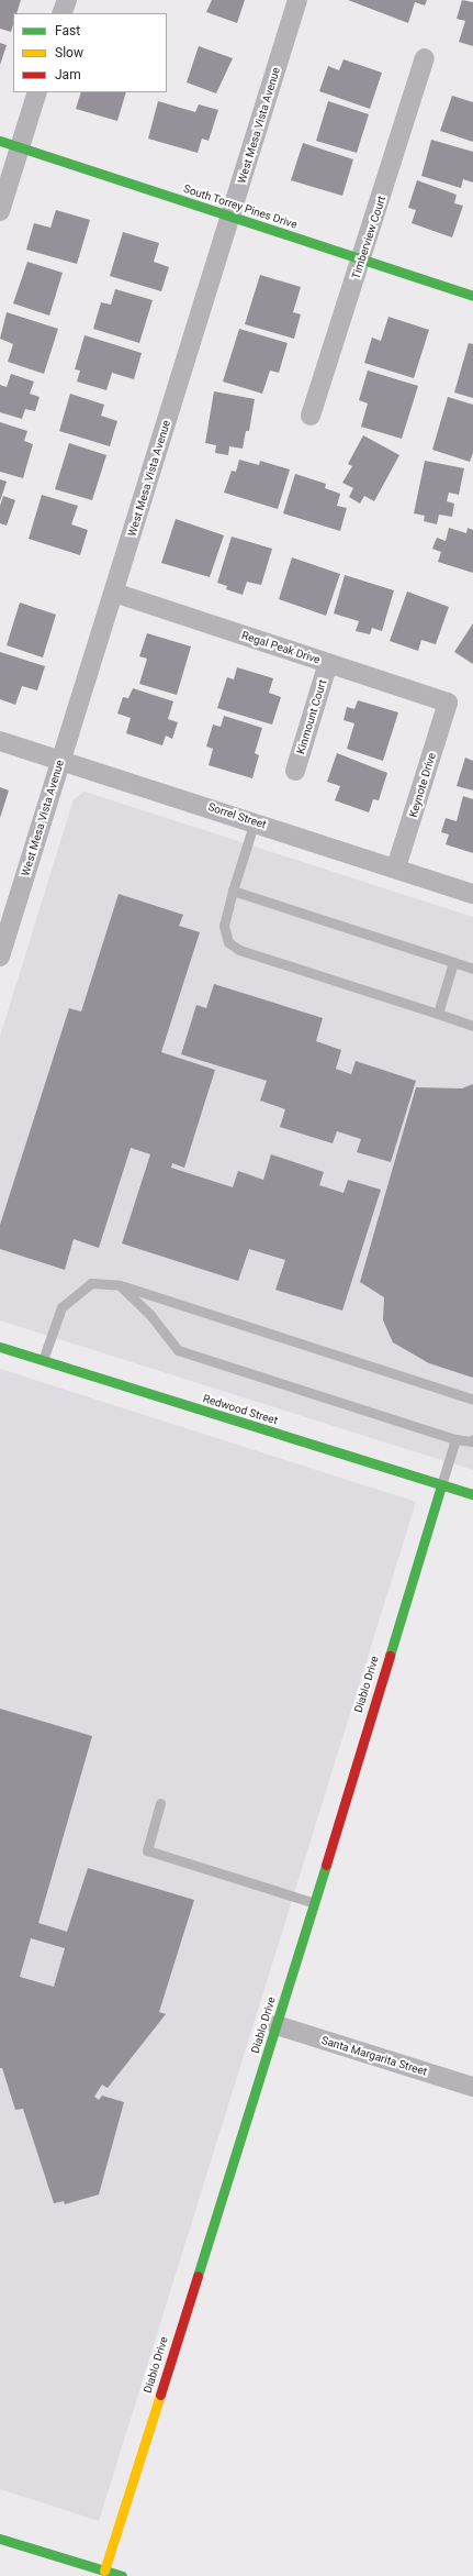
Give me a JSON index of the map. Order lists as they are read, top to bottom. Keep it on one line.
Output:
{"streets":{"street":["West Mesa Vista Avenue","South Torrey Pines Drive","Timberview Court","Regal Peak Drive","Kinmount Court","Keynote Drive","Sorrel Street","Redwood Street","Diablo Drive","Santa Margarita Street"]},"crossings":[["West Mesa Vista Avenue","South Torrey Pines Drive"],["West Mesa Vista Avenue","Regal Peak Drive"],["West Mesa Vista Avenue","Sorrel Street"],["South Torrey Pines Drive","Timberview Court"],["Regal Peak Drive","Kinmount Court"],["Regal Peak Drive","Keynote Drive"],["Keynote Drive","Sorrel Street"],["Redwood Street","Diablo Drive"],["Diablo Drive","Santa Margarita Street"]],"legend":["Fast","Slow","Jam"]}
